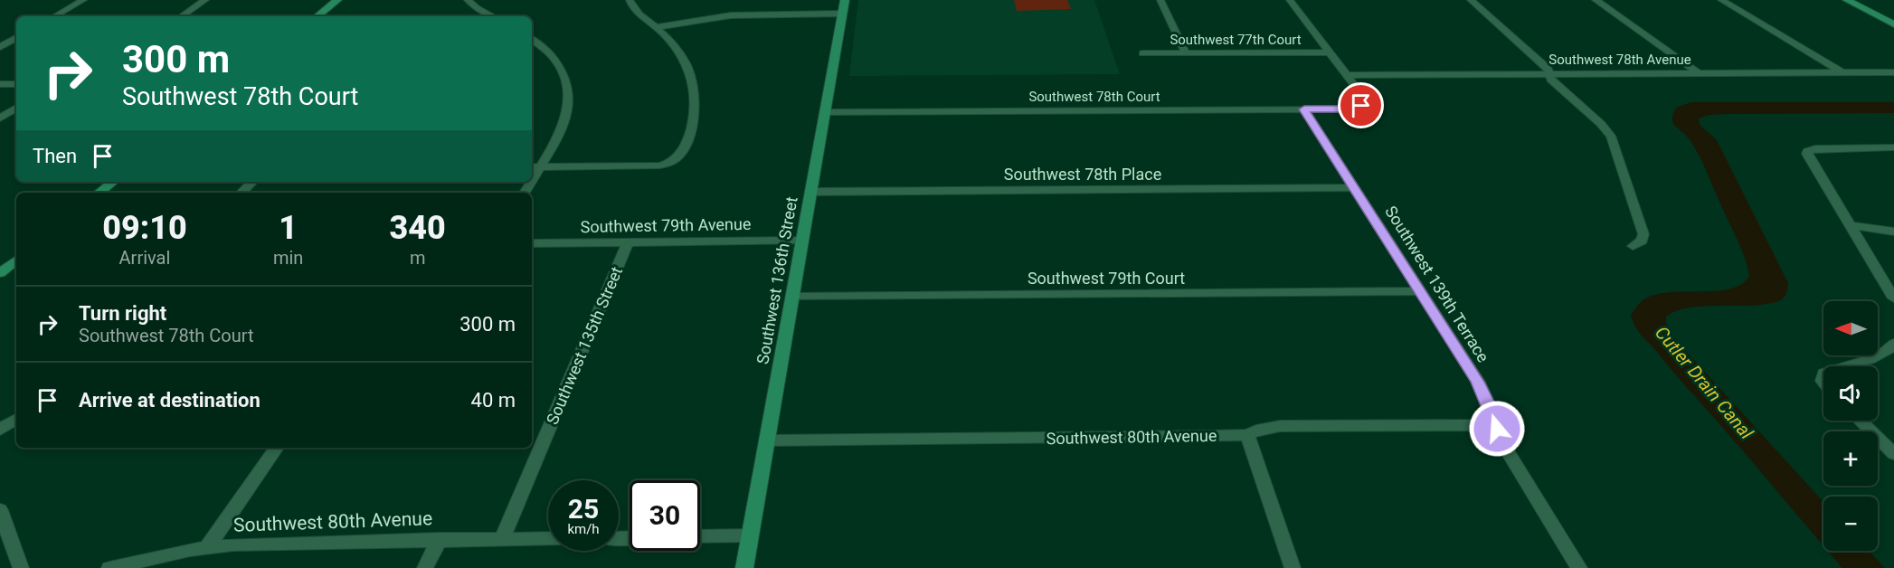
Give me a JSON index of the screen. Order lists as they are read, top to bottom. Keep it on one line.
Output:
{"streets":{"street":["Southwest 77th Court","Southwest 78th Avenue","Southwest 78th Court","Southwest 78th Place","Southwest 79th Avenue","Southwest 79th Court","Southwest 136th Street","Southwest 139th Terrace","Southwest 135th Street","Southwest 80th Avenue"]},"crossings":[["Southwest 78th Avenue","Southwest 78th Court"],["Southwest 78th Court","Southwest 136th Street"],["Southwest 78th Court","Southwest 139th Terrace"],["Southwest 78th Place","Southwest 136th Street"],["Southwest 78th Place","Southwest 139th Terrace"],["Southwest 79th Avenue","Southwest 136th Street"],["Southwest 79th Avenue","Southwest 135th Street"],["Southwest 79th Court","Southwest 136th Street"],["Southwest 79th Court","Southwest 139th Terrace"],["Southwest 136th Street","Southwest 80th Avenue"],["Southwest 139th Terrace","Southwest 80th Avenue"],["Southwest 135th Street","Southwest 80th Avenue"]],"water":["Cutler Drain Canal"],"north":"left","page":{"turn":["300 m","Southwest 78th Court"],"then":"Then","eta":["09:10","Arrival","1","min","340","m"],"list":[{"name":"Turn right","note":"Southwest 78th Court","value":"300 m"},{"name":"Arrive at destination","value":"40 m"}],"map_buttons":["+","−"],"speed":"25 km/h","limit":"30"}}
